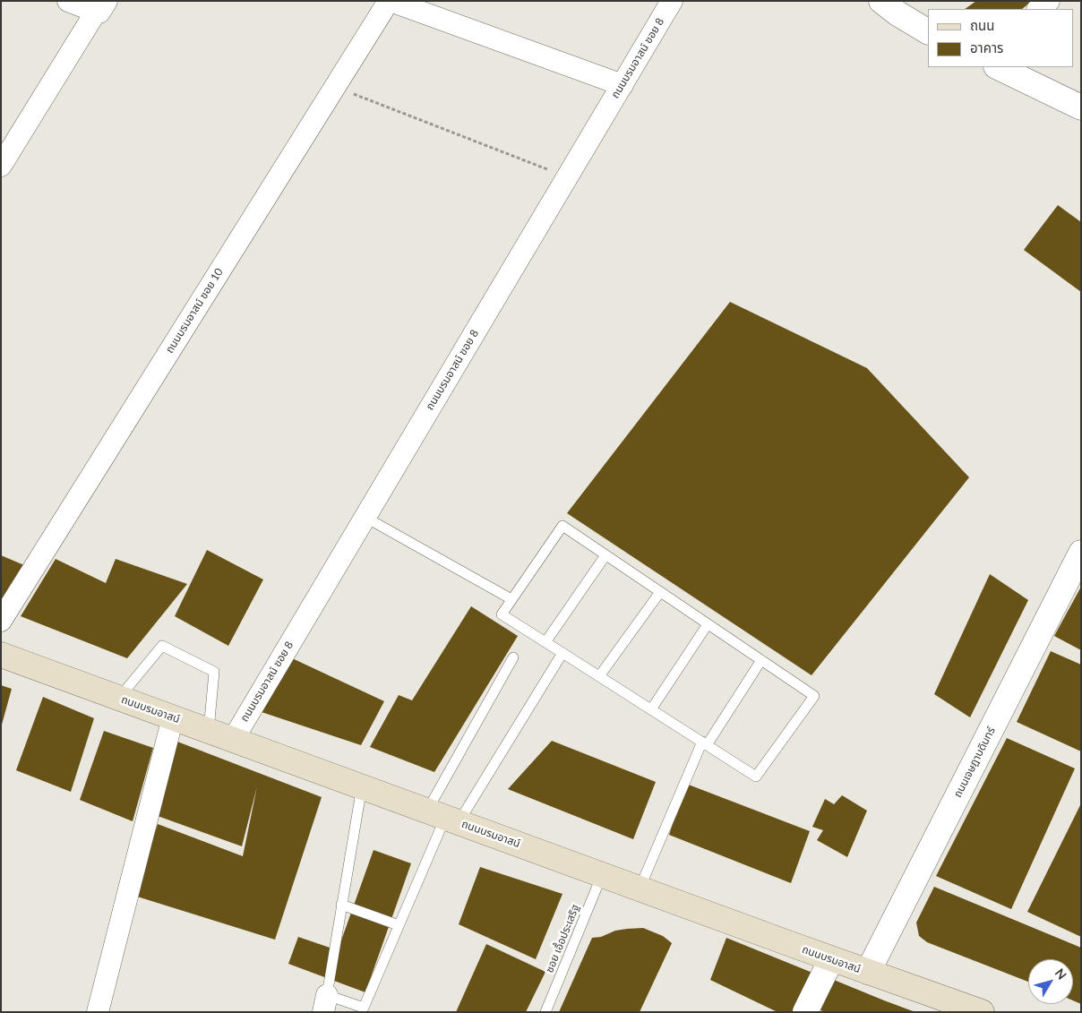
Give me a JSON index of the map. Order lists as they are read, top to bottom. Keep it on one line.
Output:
{"streets":{"main road":["ถนนบรมอาสน์"],"street":["ถนนบรมอาสน์ ฃอย 8","ถนนบรมอาสน์ ฃอย 10","ถนนเจษฎาบดินทร์"],"lane":["ซอย เอื้อประเสริฐ"]},"crossings":[["ถนนบรมอาสน์ ฃอย 8","ถนนบรมอาสน์"],["ถนนบรมอาสน์","ถนนเจษฎาบดินทร์"],["ถนนบรมอาสน์","ซอย เอื้อประเสริฐ"]],"legend":["ถนน","อาคาร"],"north":"top right"}
